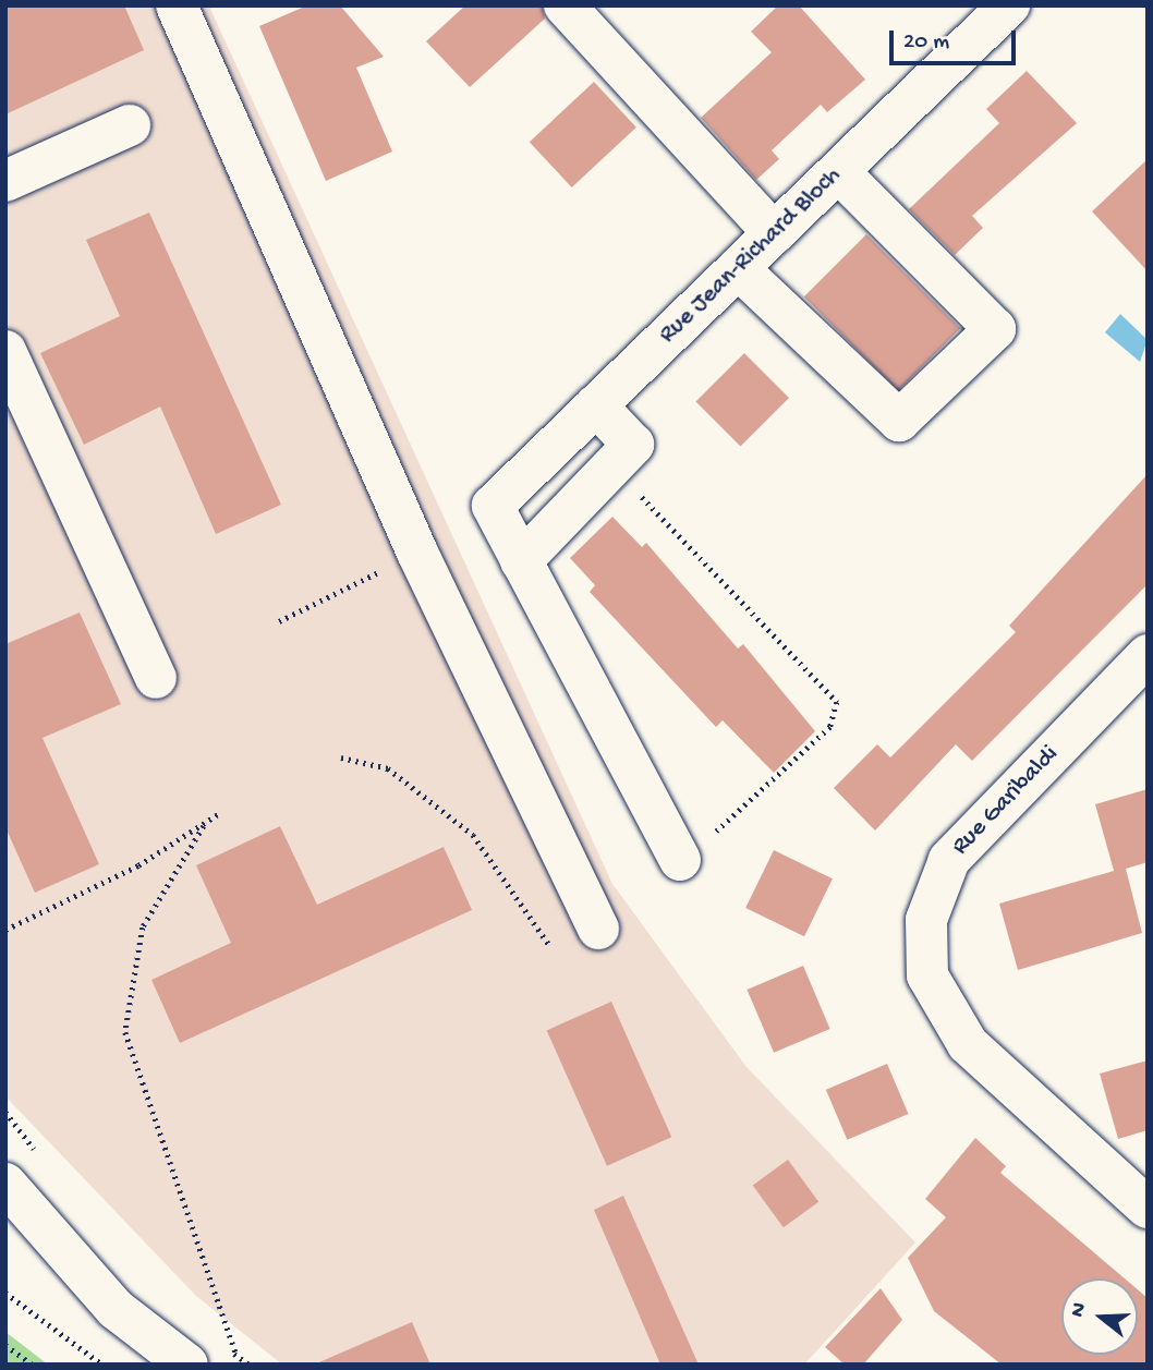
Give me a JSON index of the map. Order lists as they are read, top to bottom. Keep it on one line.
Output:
{"streets":{"street":["Rue Jean-Richard Bloch","Rue Garibaldi"]},"scale_bar":"20 m","north":"left"}
